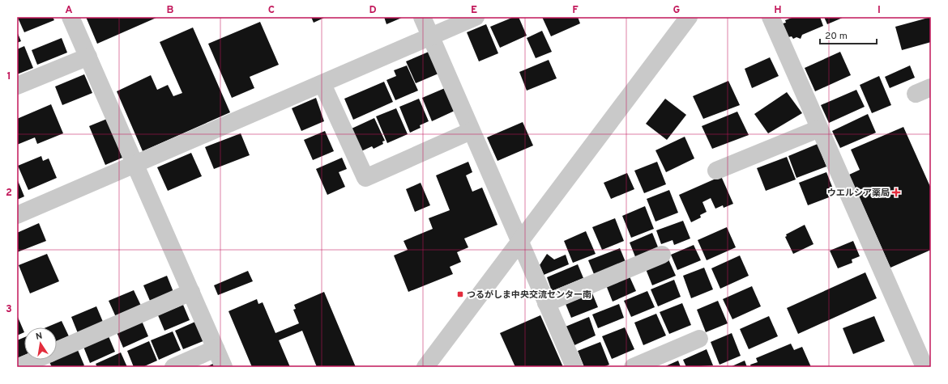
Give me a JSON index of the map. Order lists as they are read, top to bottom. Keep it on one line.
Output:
{"places":{"health":["ウエルシア薬局"],"transit":["つるがしま中央交流センター南"]},"scale_bar":"20 m","north":"top","grid":{"columns":["A","B","C","D","E","F","G","H","I"],"rows":["1","2","3"]}}
